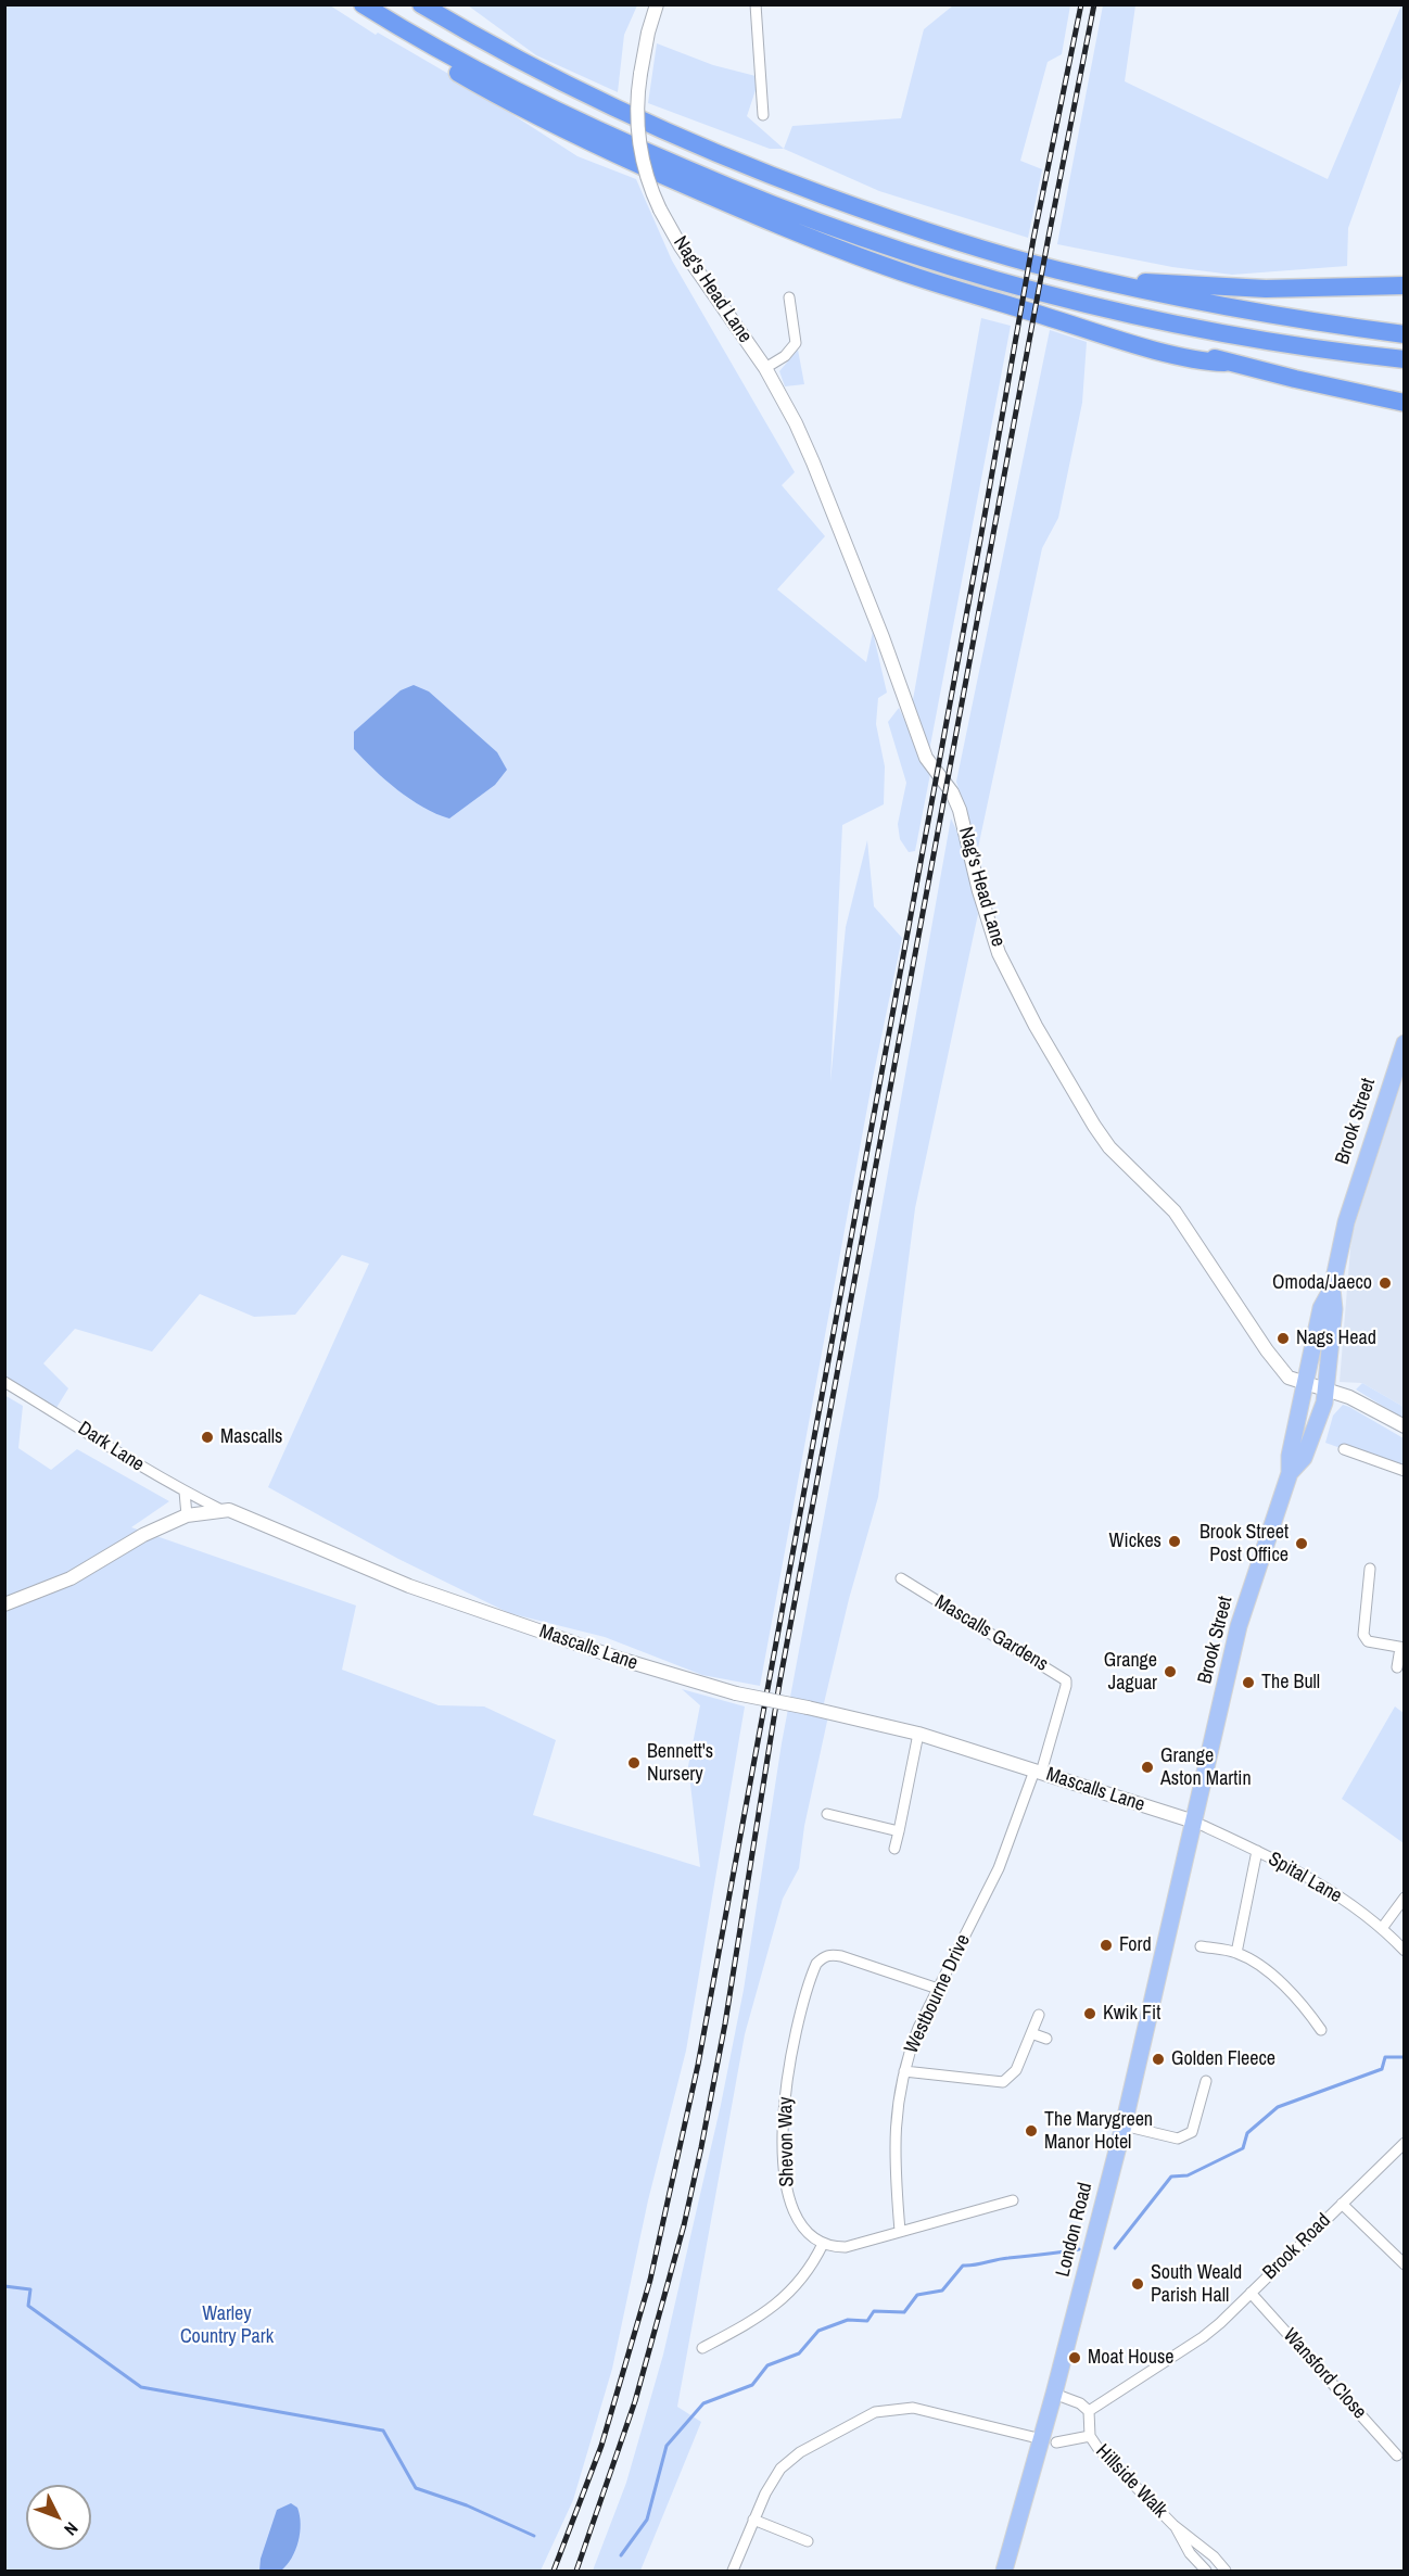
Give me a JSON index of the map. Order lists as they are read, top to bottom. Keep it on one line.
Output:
{"streets":{"main road":["Brook Street","London Road"],"street":["Nag's Head Lane","Dark Lane","Mascalls Gardens","Mascalls Lane","Spital Lane","Westbourne Drive","Shevon Way","Brook Road","Wansford Close","Hillside Walk"]},"crossings":[["Nag's Head Lane","Brook Street"],["Brook Street","Mascalls Lane"],["Brook Street","Spital Lane"],["Brook Street","London Road"],["Dark Lane","Mascalls Lane"],["Mascalls Gardens","Mascalls Lane"],["Mascalls Gardens","Westbourne Drive"],["Mascalls Lane","Spital Lane"],["Mascalls Lane","Westbourne Drive"],["Mascalls Lane","London Road"],["Spital Lane","London Road"],["Westbourne Drive","Shevon Way"],["Brook Road","Wansford Close"]],"parks":["Warley Country Park"],"places":["Omoda/Jaeco","Nags Head","Mascalls","Wickes","Brook Street Post Office","Grange Jaguar","The Bull","Bennett's Nursery","Grange Aston Martin","Ford","Kwik Fit","Golden Fleece","The Marygreen Manor Hotel","South Weald Parish Hall","Moat House"],"north":"bottom right"}
